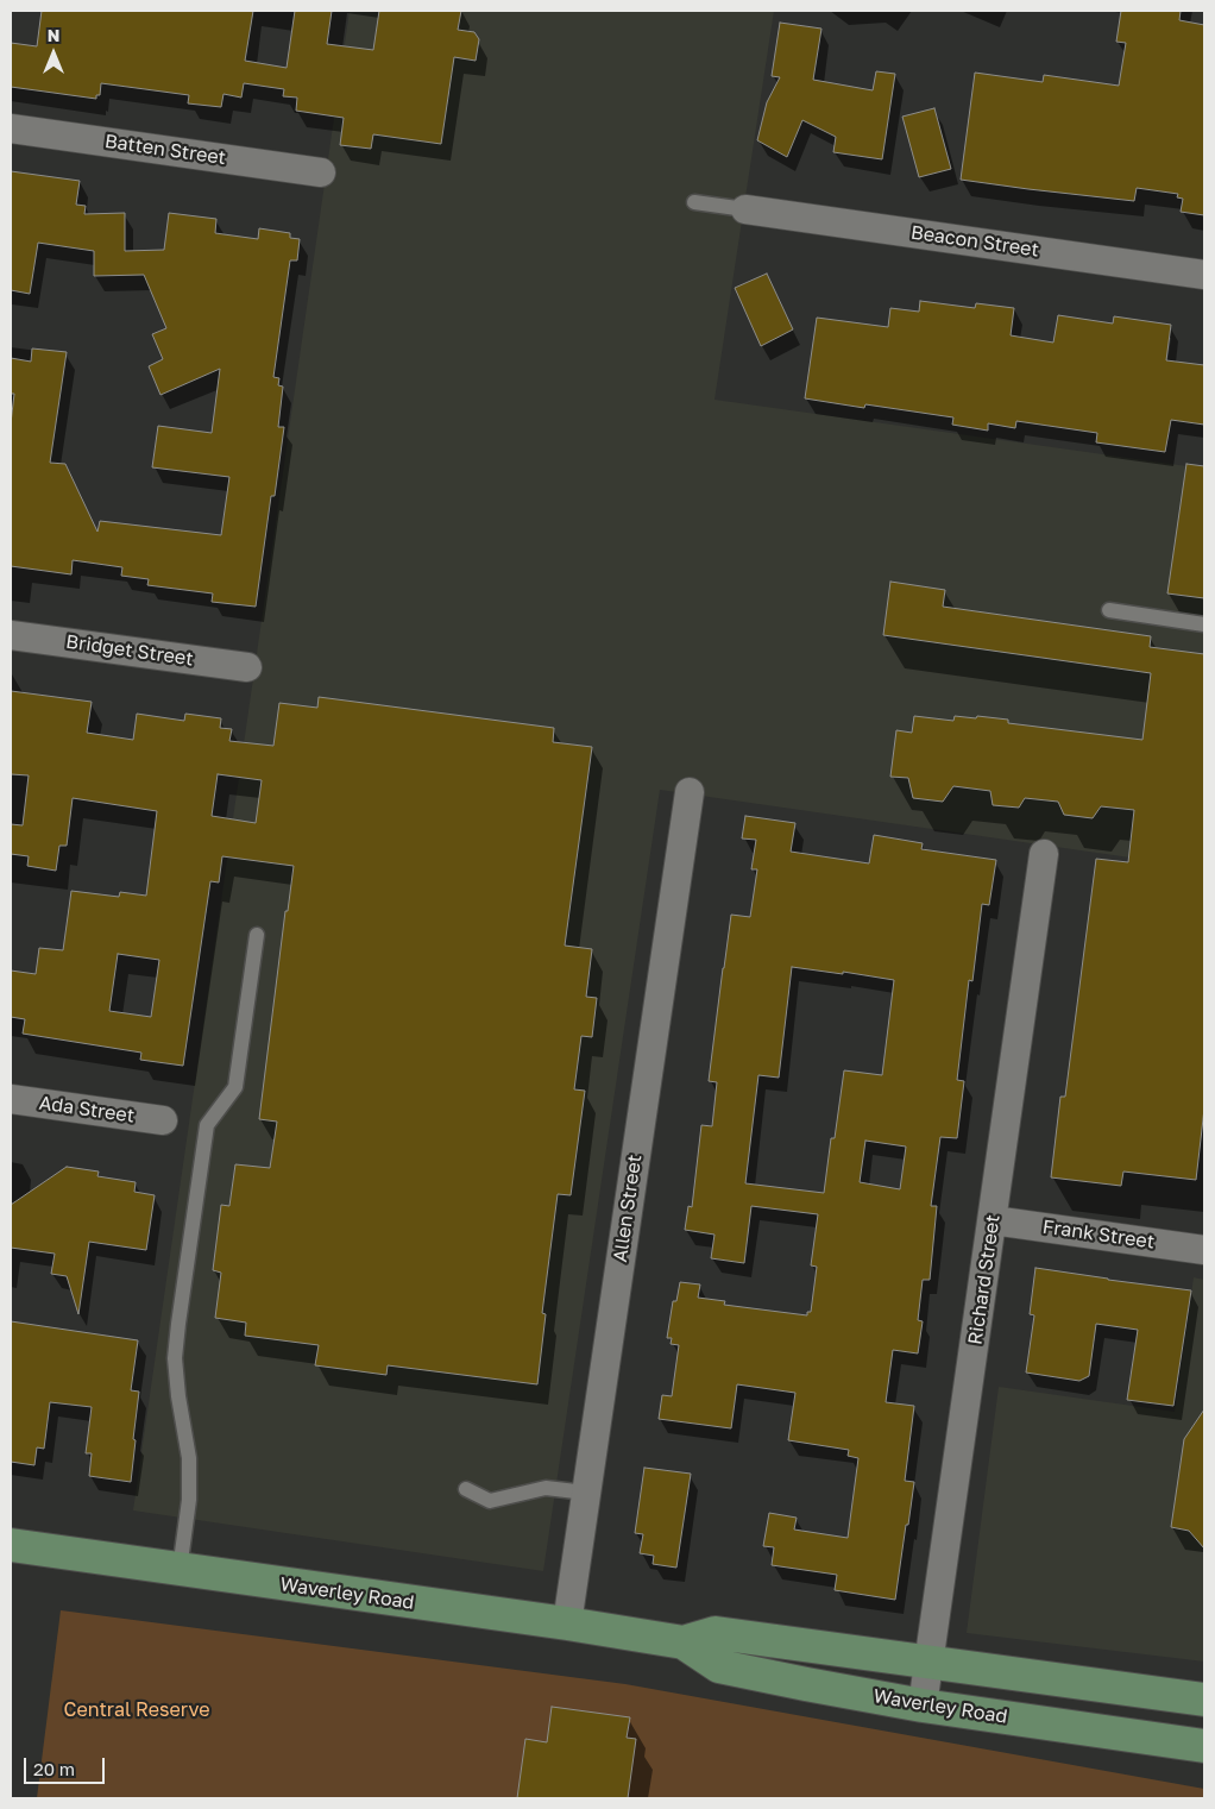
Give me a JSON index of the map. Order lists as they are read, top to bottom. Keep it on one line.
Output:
{"streets":{"main road":["Waverley Road"],"street":["Batten Street","Beacon Street","Bridget Street","Ada Street","Allen Street","Frank Street","Richard Street"]},"crossings":[["Allen Street","Waverley Road"],["Frank Street","Richard Street"],["Richard Street","Waverley Road"]],"parks":["Central Reserve"],"scale_bar":"20 m","north":"top"}
